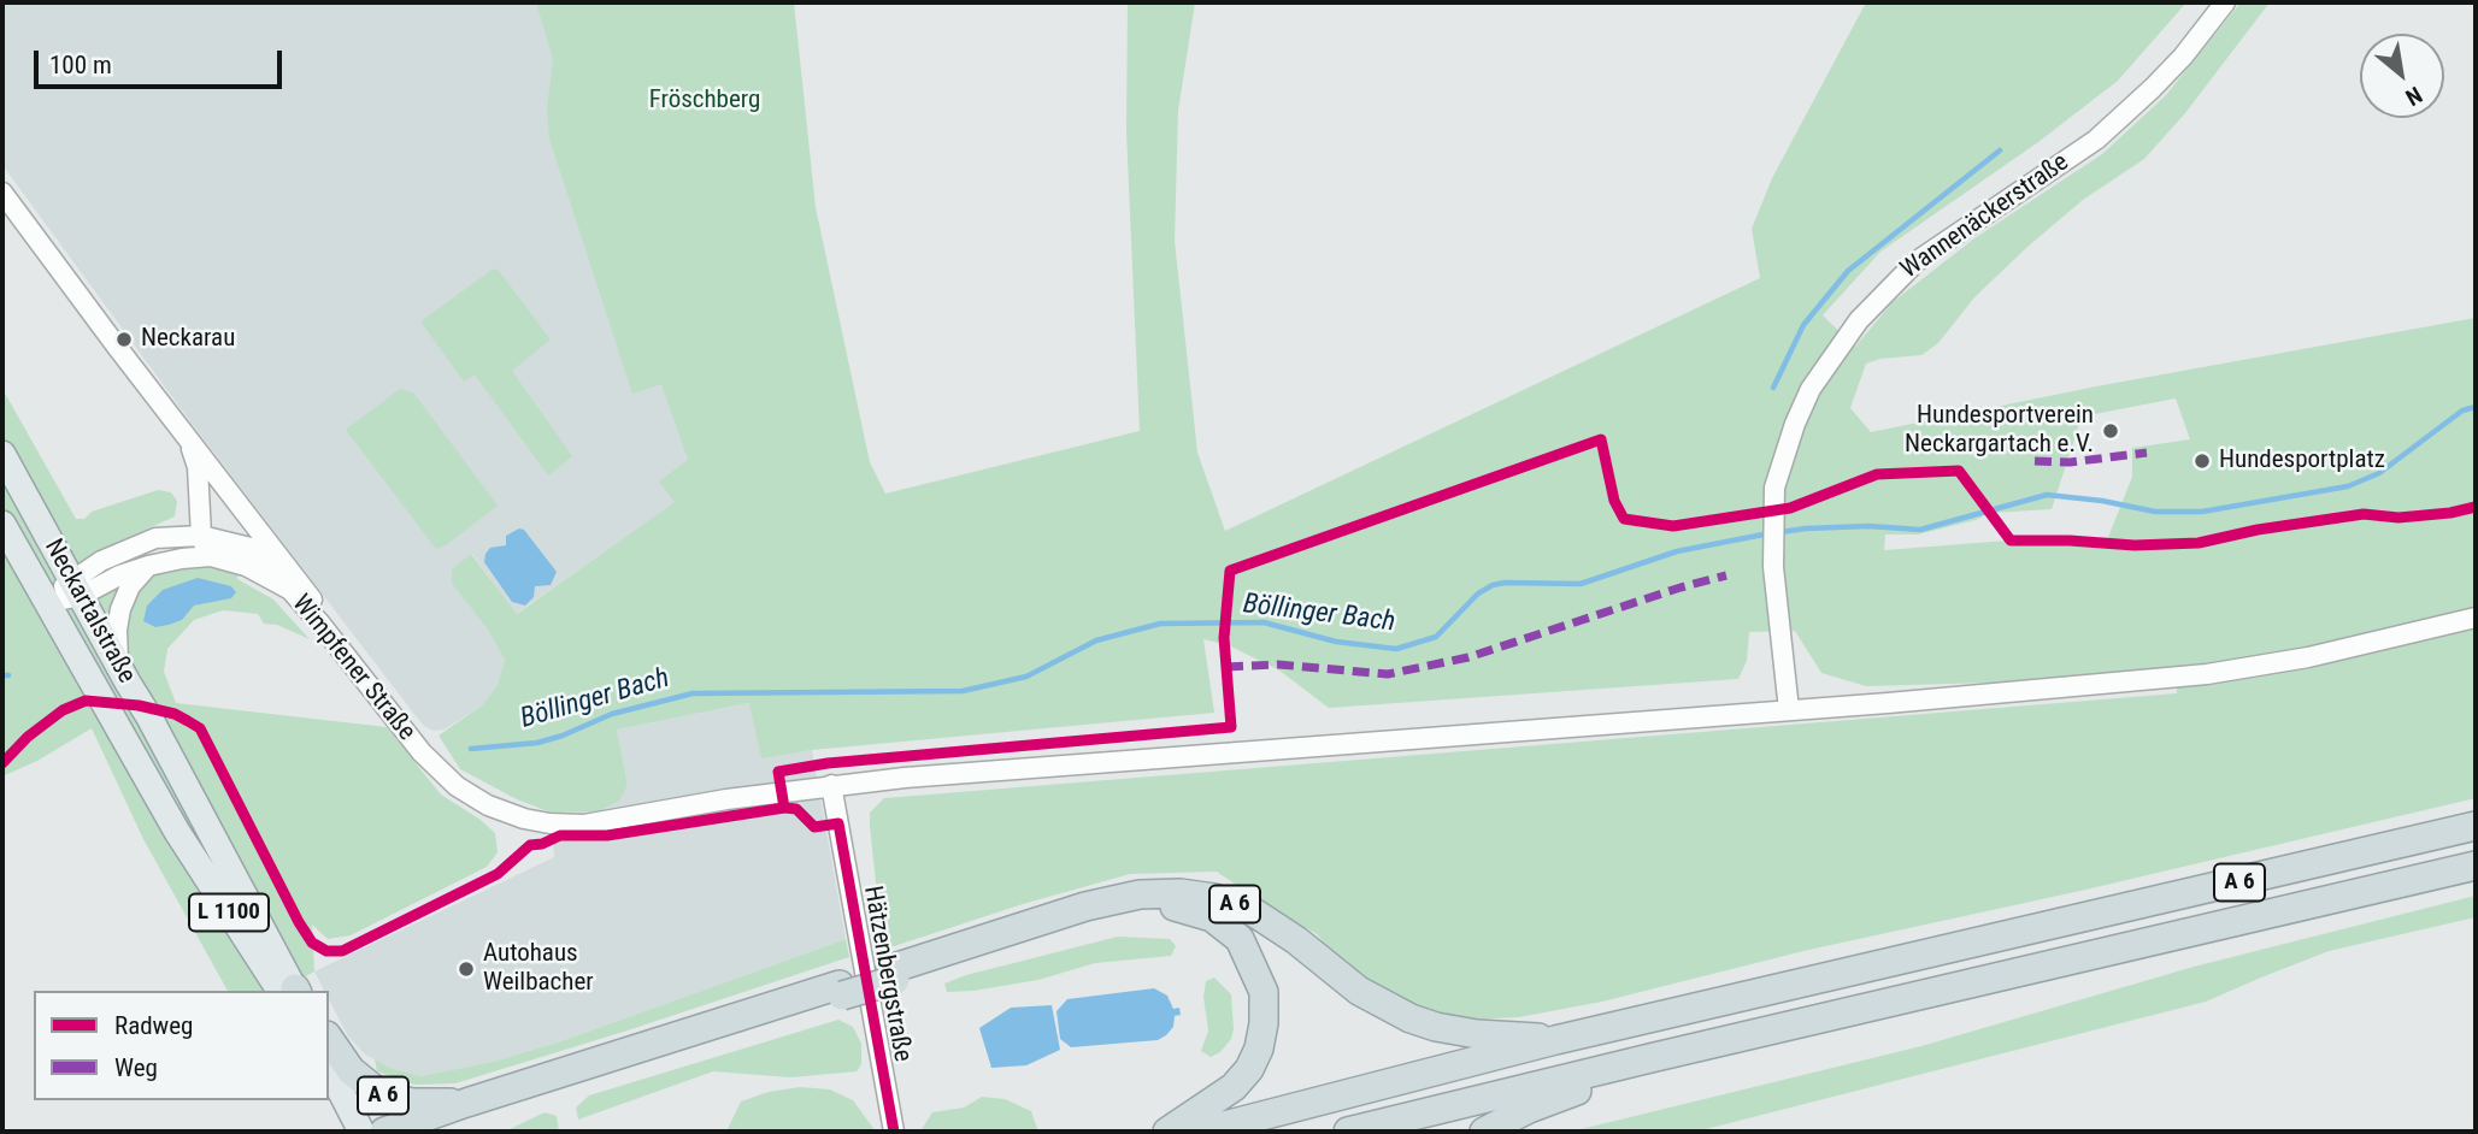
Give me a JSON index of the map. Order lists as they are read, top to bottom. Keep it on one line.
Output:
{"streets":{"highway":["A 6"],"main road":["Neckartalstraße","L 1100"],"street":["Wannenäckerstraße","Wimpfener Straße","Hätzenbergstraße"]},"crossings":[["Wannenäckerstraße","Wimpfener Straße"],["Neckartalstraße","Wimpfener Straße"],["Wimpfener Straße","Hätzenbergstraße"]],"water":["Böllinger Bach"],"parks":["Fröschberg"],"places":["Neckarau","Hundesportverein Neckargartach e.V.","Hundesportplatz","Autohaus Weilbacher"],"legend":["Radweg","Weg"],"scale_bar":"100 m","north":"bottom right"}
